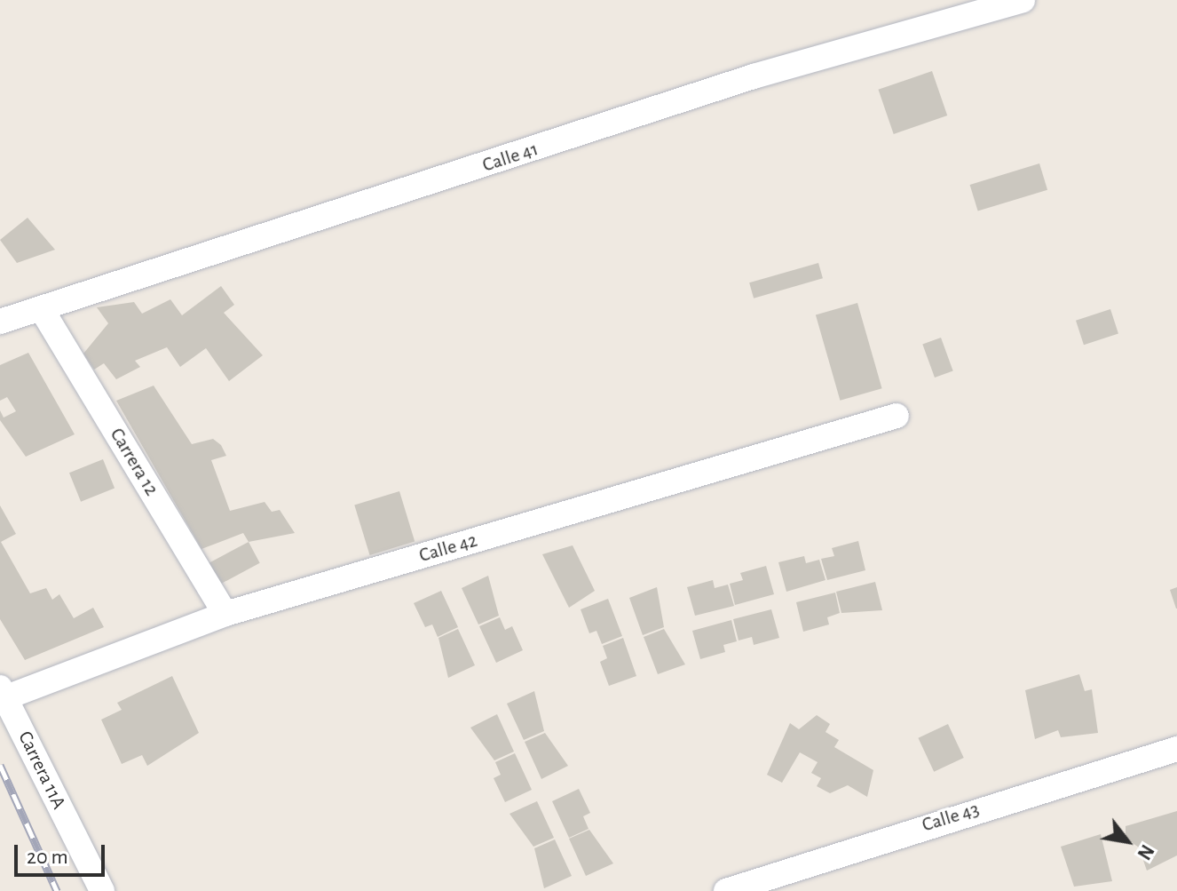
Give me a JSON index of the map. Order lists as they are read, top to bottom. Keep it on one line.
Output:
{"streets":{"street":["Calle 41","Carrera 12","Calle 42","Carrera 11A","Calle 43"]},"crossings":[["Calle 41","Carrera 12"],["Carrera 12","Calle 42"],["Calle 42","Carrera 11A"]],"scale_bar":"20 m","north":"bottom right"}
